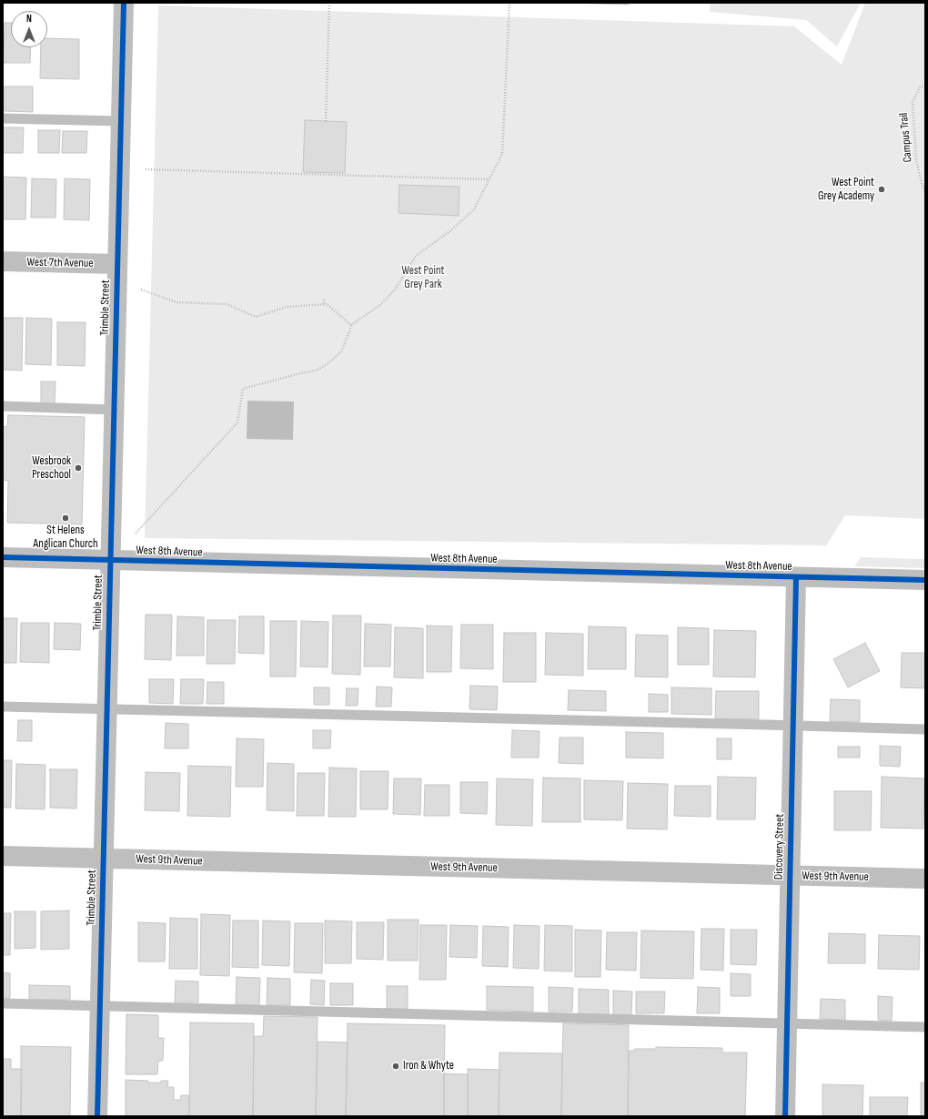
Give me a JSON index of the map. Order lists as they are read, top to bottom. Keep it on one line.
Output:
{"streets":{"street":["West 7th Avenue","Trimble Street","West 8th Avenue","Discovery Street","West 9th Avenue"],"path":["Campus Trail"]},"crossings":[["West 7th Avenue","Trimble Street"],["Trimble Street","West 8th Avenue"],["Trimble Street","West 9th Avenue"],["West 8th Avenue","Discovery Street"],["Discovery Street","West 9th Avenue"]],"parks":["West Point Grey Park"],"places":["West Point Grey Academy","Wesbrook Preschool","St Helens Anglican Church","Iron & Whyte"],"north":"top"}
